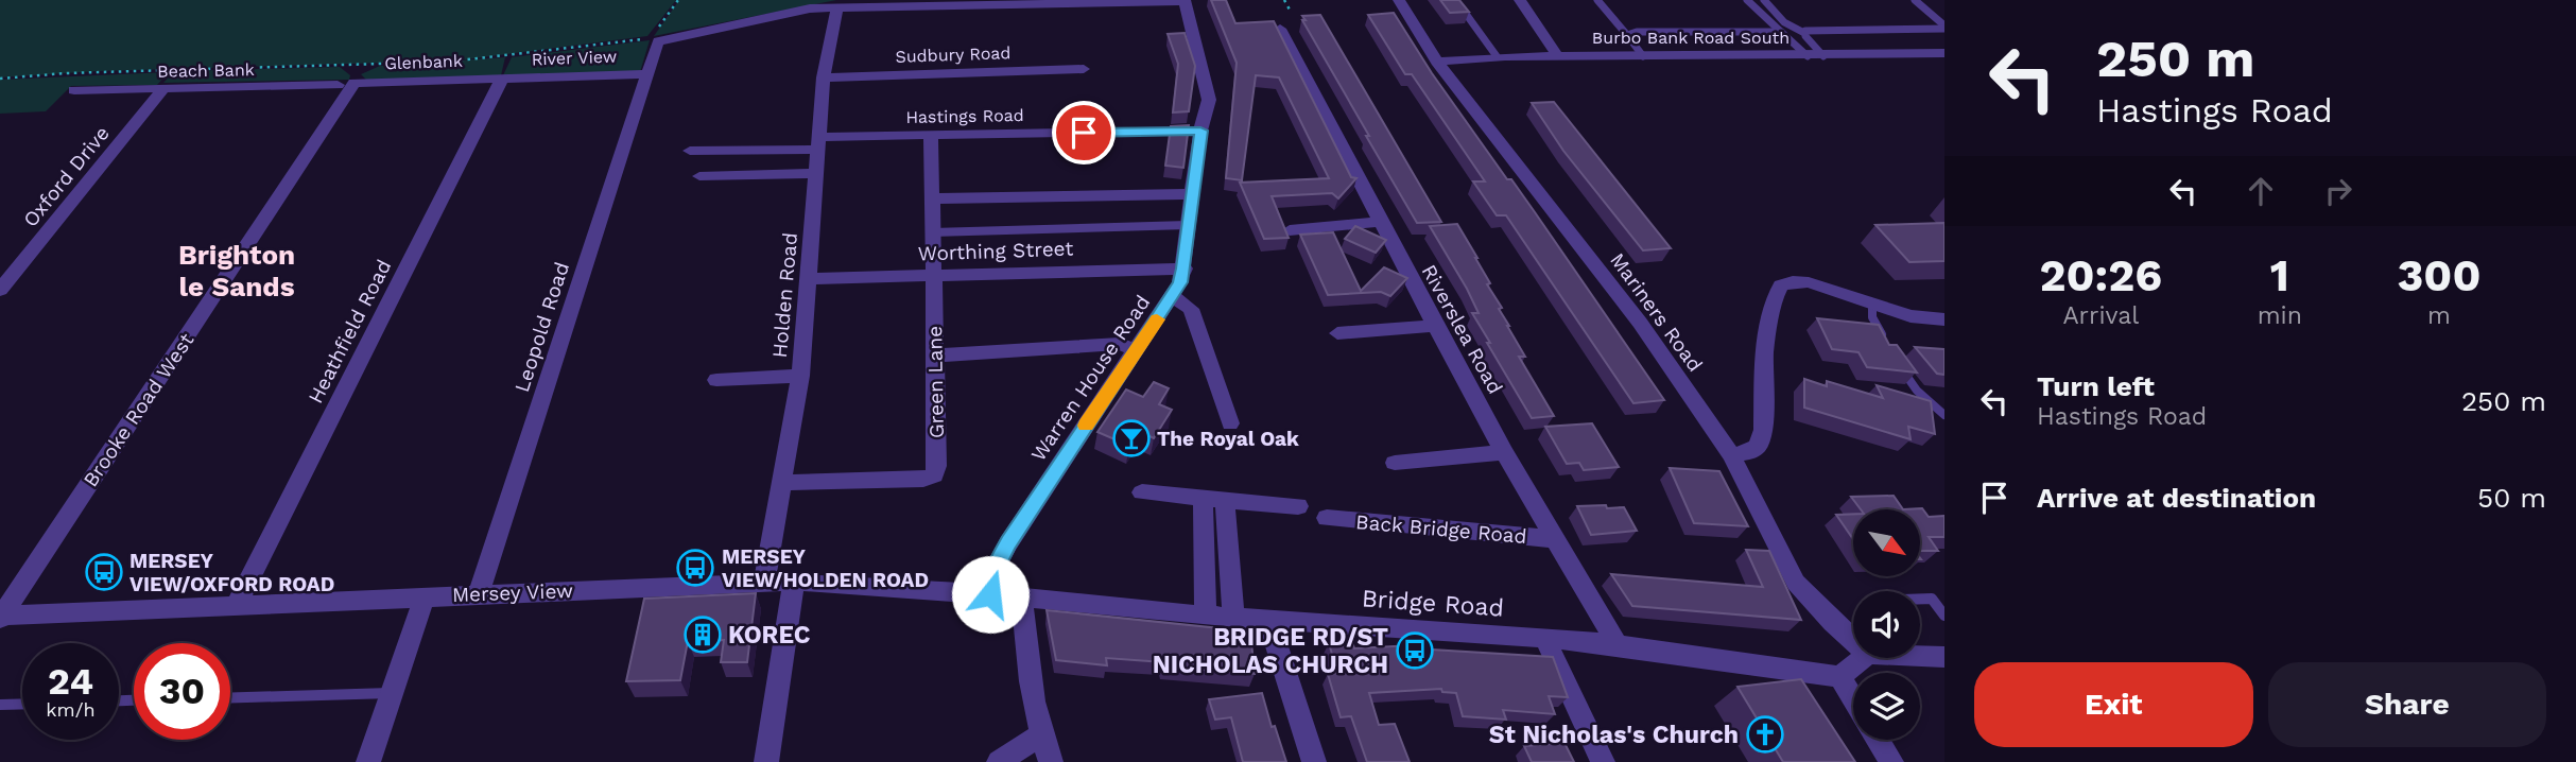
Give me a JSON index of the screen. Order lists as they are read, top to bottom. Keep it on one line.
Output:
{"streets":{"street":["Burbo Bank Road South","Sudbury Road","River View","Glenbank","Beach Bank","Hastings Road","Oxford Drive","Worthing Street","Holden Road","Mariners Road","Leopold Road","Riverslea Road","Heathfield Road","Warren House Road","Green Lane","Brooke Road West","Back Bridge Road","Mersey View","Bridge Road"]},"crossings":[["Burbo Bank Road South","Mariners Road"],["Sudbury Road","Holden Road"],["River View","Glenbank"],["River View","Leopold Road"],["River View","Heathfield Road"],["Glenbank","Beach Bank"],["Glenbank","Heathfield Road"],["Glenbank","Brooke Road West"],["Beach Bank","Oxford Drive"],["Beach Bank","Brooke Road West"],["Hastings Road","Holden Road"],["Hastings Road","Warren House Road"],["Hastings Road","Green Lane"],["Worthing Street","Holden Road"],["Worthing Street","Warren House Road"],["Worthing Street","Green Lane"],["Holden Road","Green Lane"],["Holden Road","Mersey View"],["Leopold Road","Mersey View"],["Riverslea Road","Back Bridge Road"],["Riverslea Road","Bridge Road"],["Heathfield Road","Mersey View"],["Warren House Road","Mersey View"],["Brooke Road West","Mersey View"],["Mersey View","Bridge Road"]],"districts":["Brighton le Sands"],"places":{"bar":["The Royal Oak"],"bus stop":["MERSEY VIEW/HOLDEN ROAD","MERSEY VIEW/OXFORD ROAD","BRIDGE RD/ST NICHOLAS CHURCH"],"building":["KOREC"],"church":["St Nicholas's Church"]},"north":"bottom right","page":{"turn":["250 m","Hastings Road"],"eta":["20:26","Arrival","1","min","300","m"],"list":[{"name":"Turn left","note":"Hastings Road","value":"250 m"},{"name":"Arrive at destination","value":"50 m"}],"speed":"24 km/h","limit":"30","buttons":["Exit","Share"]}}
